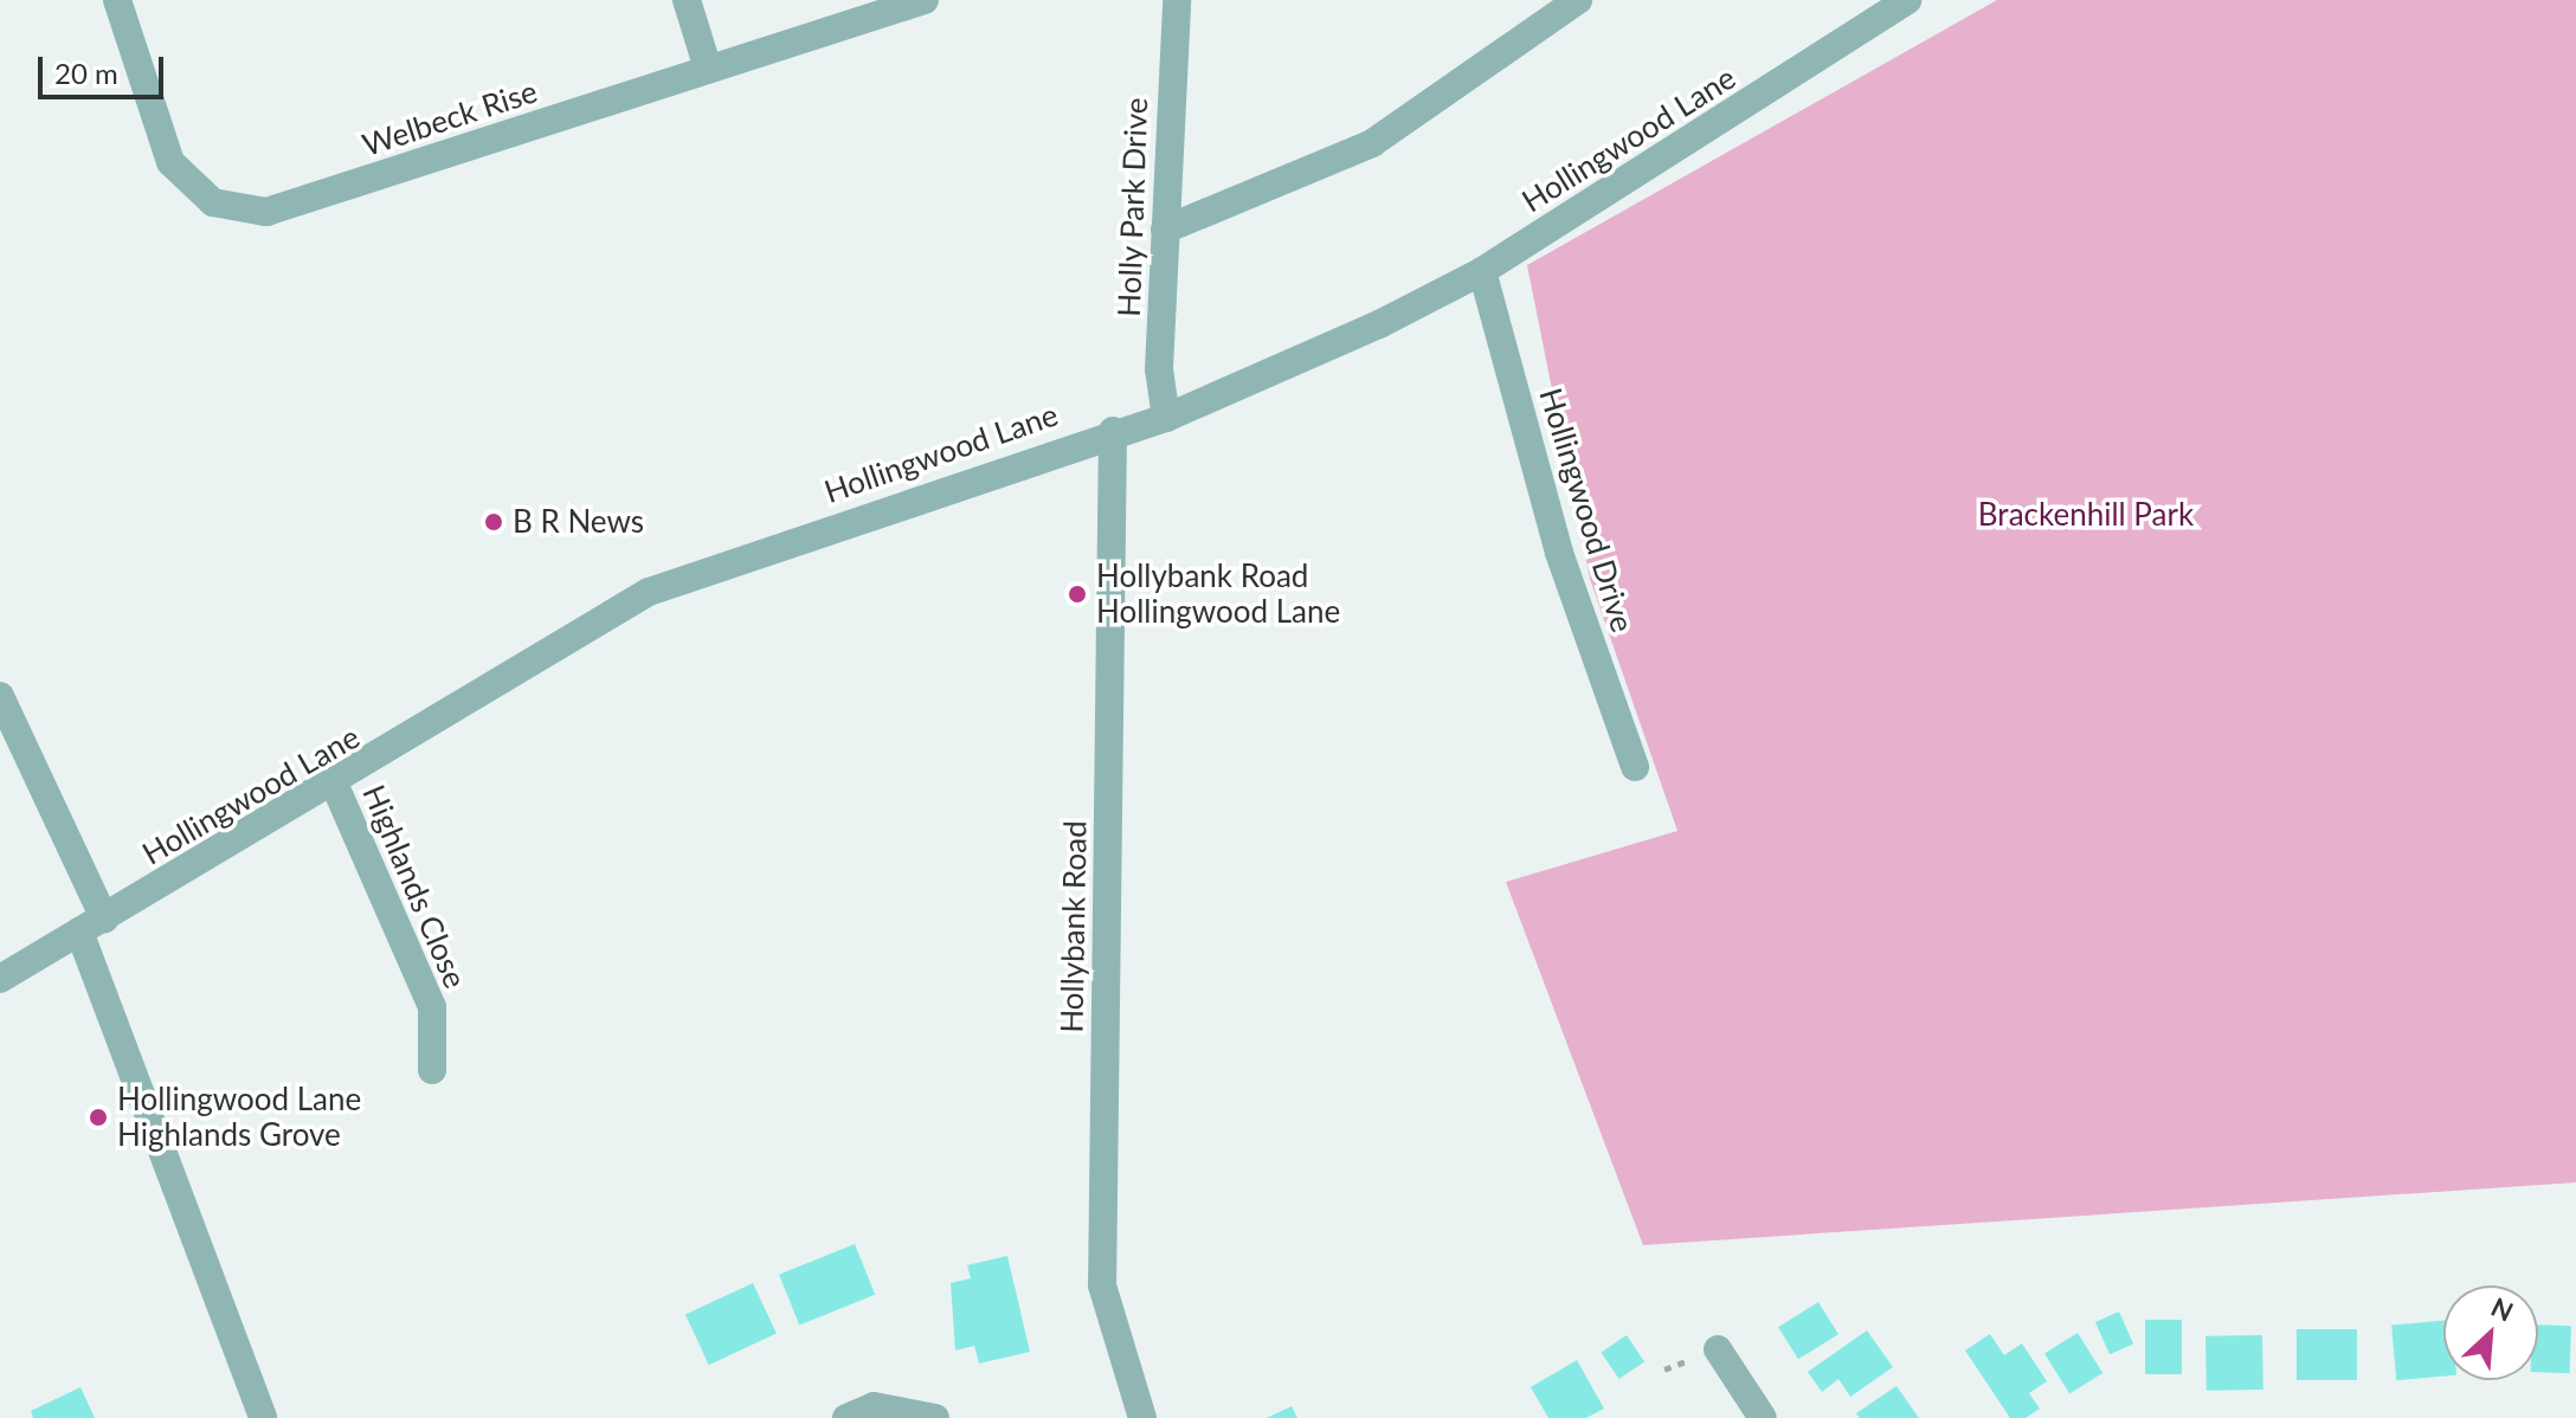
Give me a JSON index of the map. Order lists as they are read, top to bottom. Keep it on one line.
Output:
{"streets":{"street":["Welbeck Rise","Hollingwood Lane","Holly Park Drive","Hollingwood Drive","Highlands Close","Hollybank Road"]},"crossings":[["Hollingwood Lane","Holly Park Drive"],["Hollingwood Lane","Hollingwood Drive"],["Hollingwood Lane","Highlands Close"],["Hollingwood Lane","Hollybank Road"]],"parks":["Brackenhill Park"],"places":["B R News","Hollybank Road Hollingwood Lane","Hollingwood Lane Highlands Grove"],"scale_bar":"20 m","north":"top right"}
